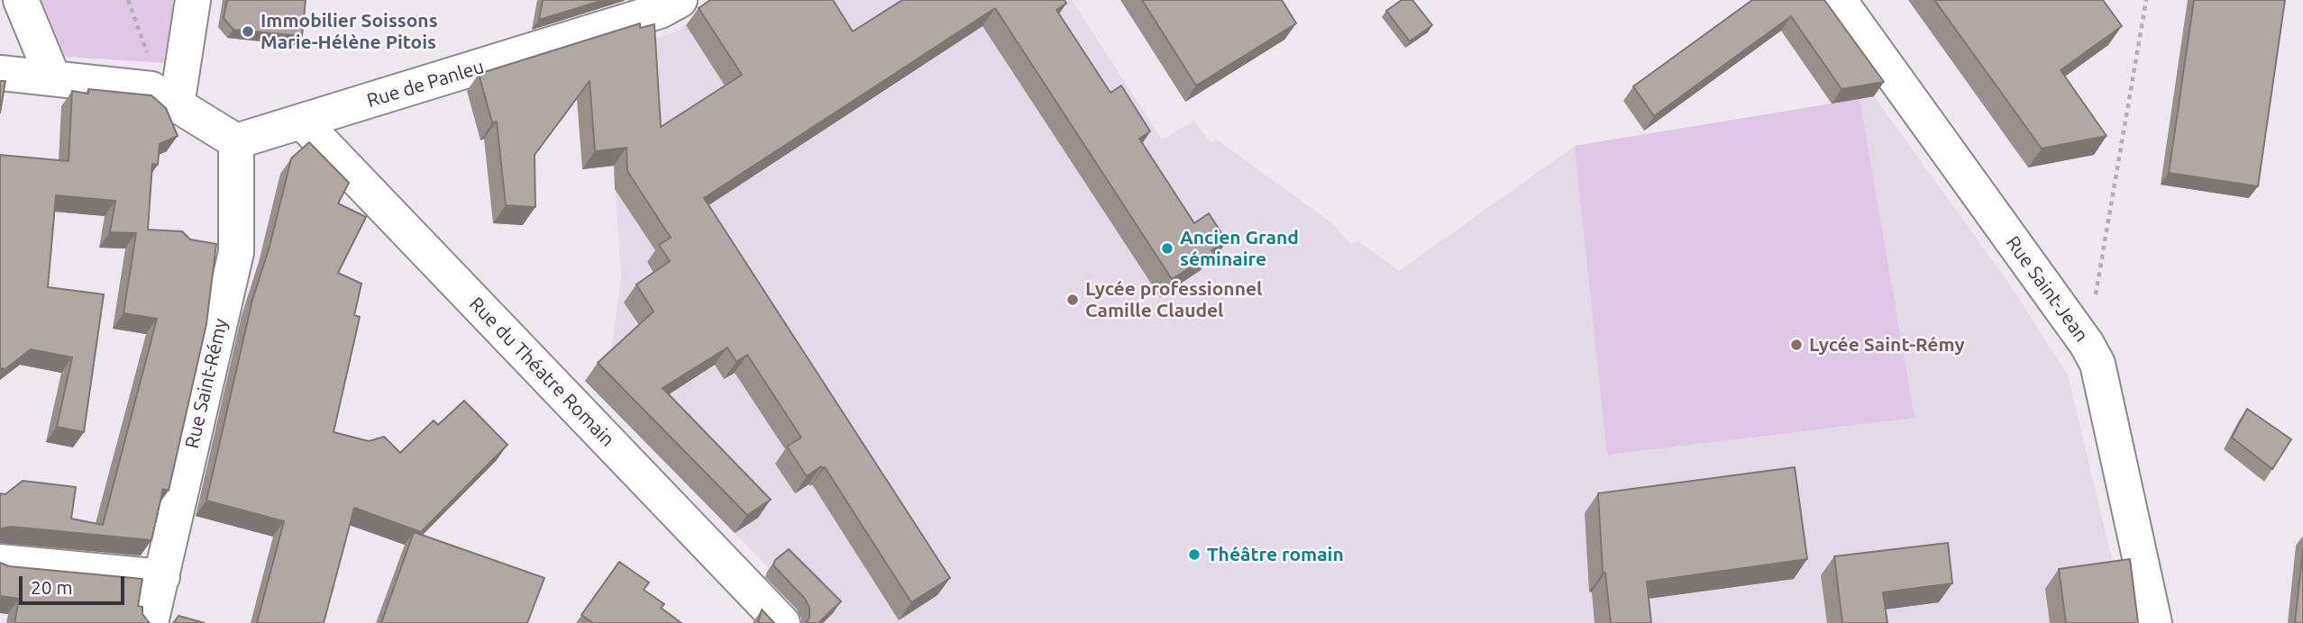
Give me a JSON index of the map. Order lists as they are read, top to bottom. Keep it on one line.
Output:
{"streets":{"street":["Rue de Panleu","Rue Saint-Jean","Rue du Théatre Romain","Rue Saint-Rémy"]},"crossings":[["Rue de Panleu","Rue du Théatre Romain"],["Rue de Panleu","Rue Saint-Rémy"]],"places":["Immobilier Soissons Marie-Hélène Pitois","Ancien Grand séminaire","Lycée professionnel Camille Claudel","Lycée Saint-Rémy","Théâtre romain"],"scale_bar":"20 m"}
